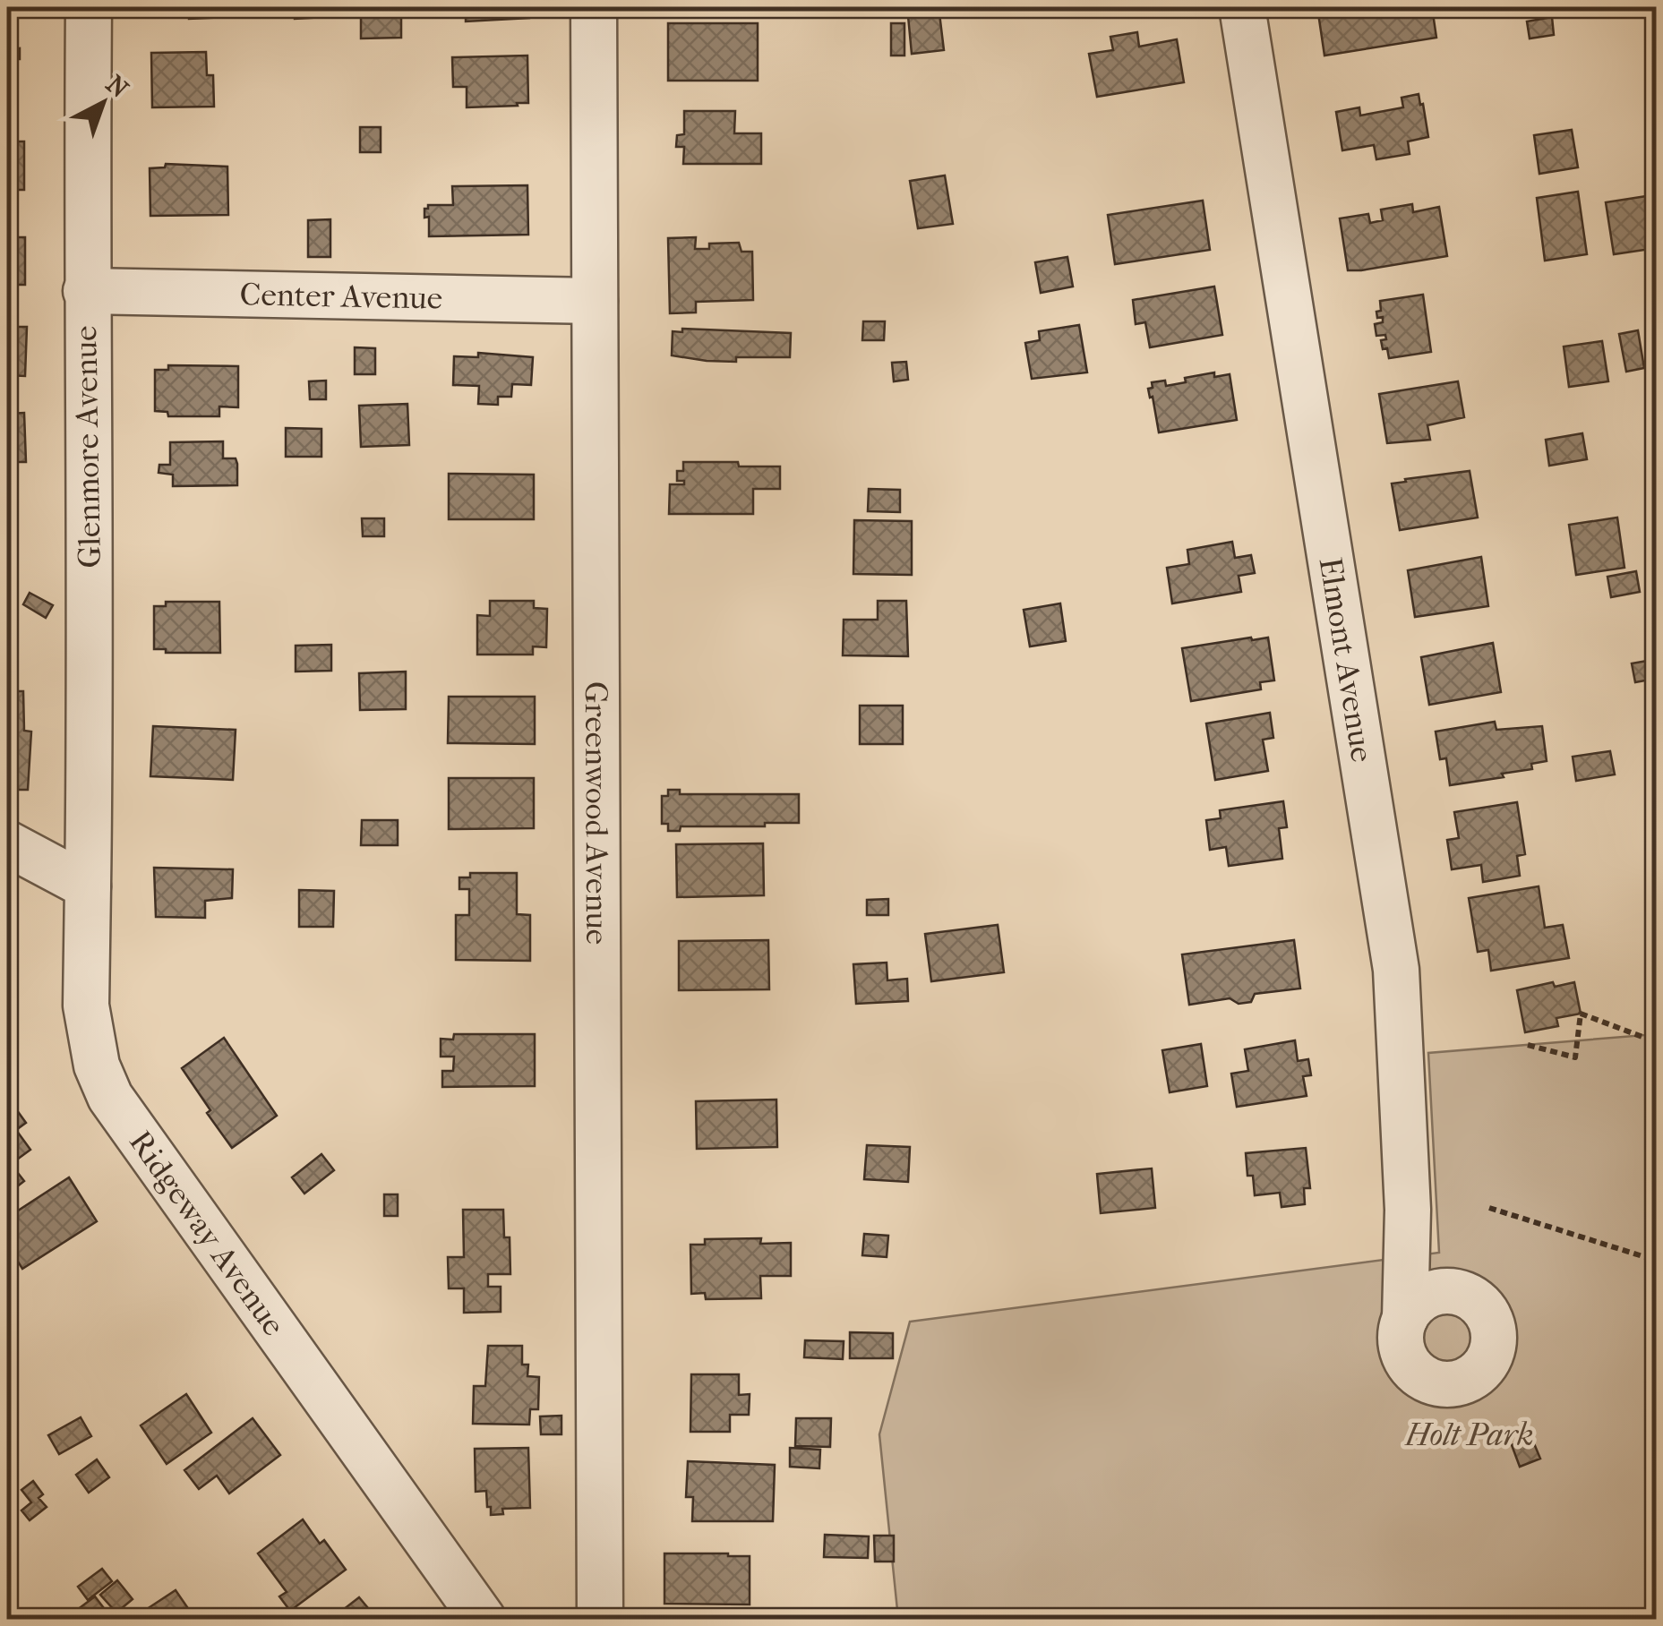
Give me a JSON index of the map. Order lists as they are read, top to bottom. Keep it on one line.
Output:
{"streets":{"street":["Center Avenue","Glenmore Avenue","Elmont Avenue","Greenwood Avenue","Ridgeway Avenue"]},"crossings":[["Center Avenue","Glenmore Avenue"],["Center Avenue","Greenwood Avenue"],["Glenmore Avenue","Ridgeway Avenue"]],"parks":["Holt Park"],"north":"top right"}
